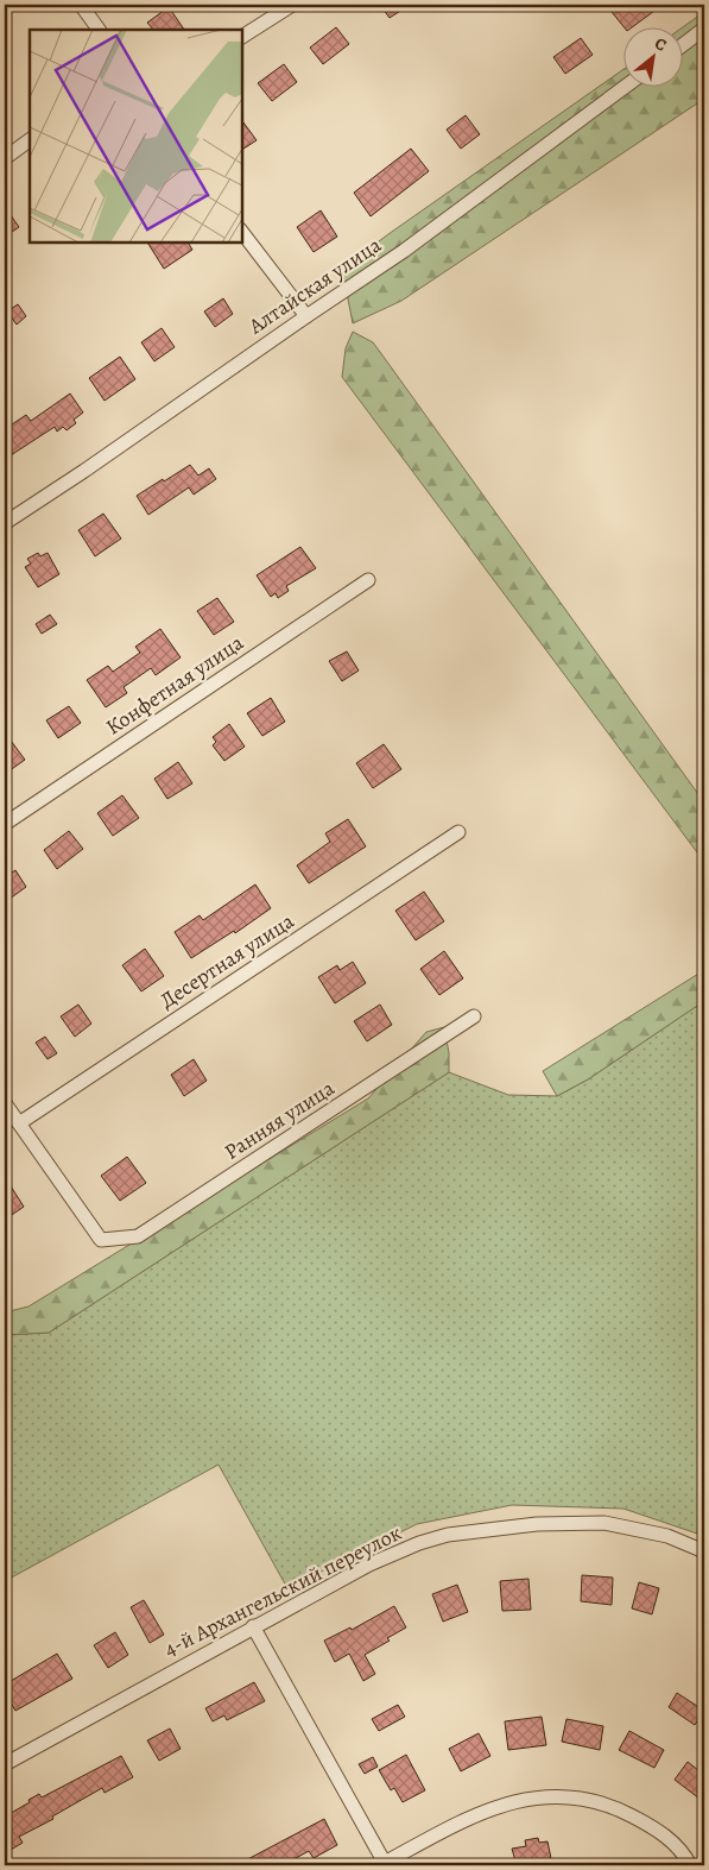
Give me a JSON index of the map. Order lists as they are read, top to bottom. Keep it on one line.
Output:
{"streets":{"street":["Алтайская улица","Конфетная улица","Десертная улица","Ранняя улица","4-й Архангельский переулок"]},"crossings":[["Десертная улица","Ранняя улица"]],"north":"top right"}
